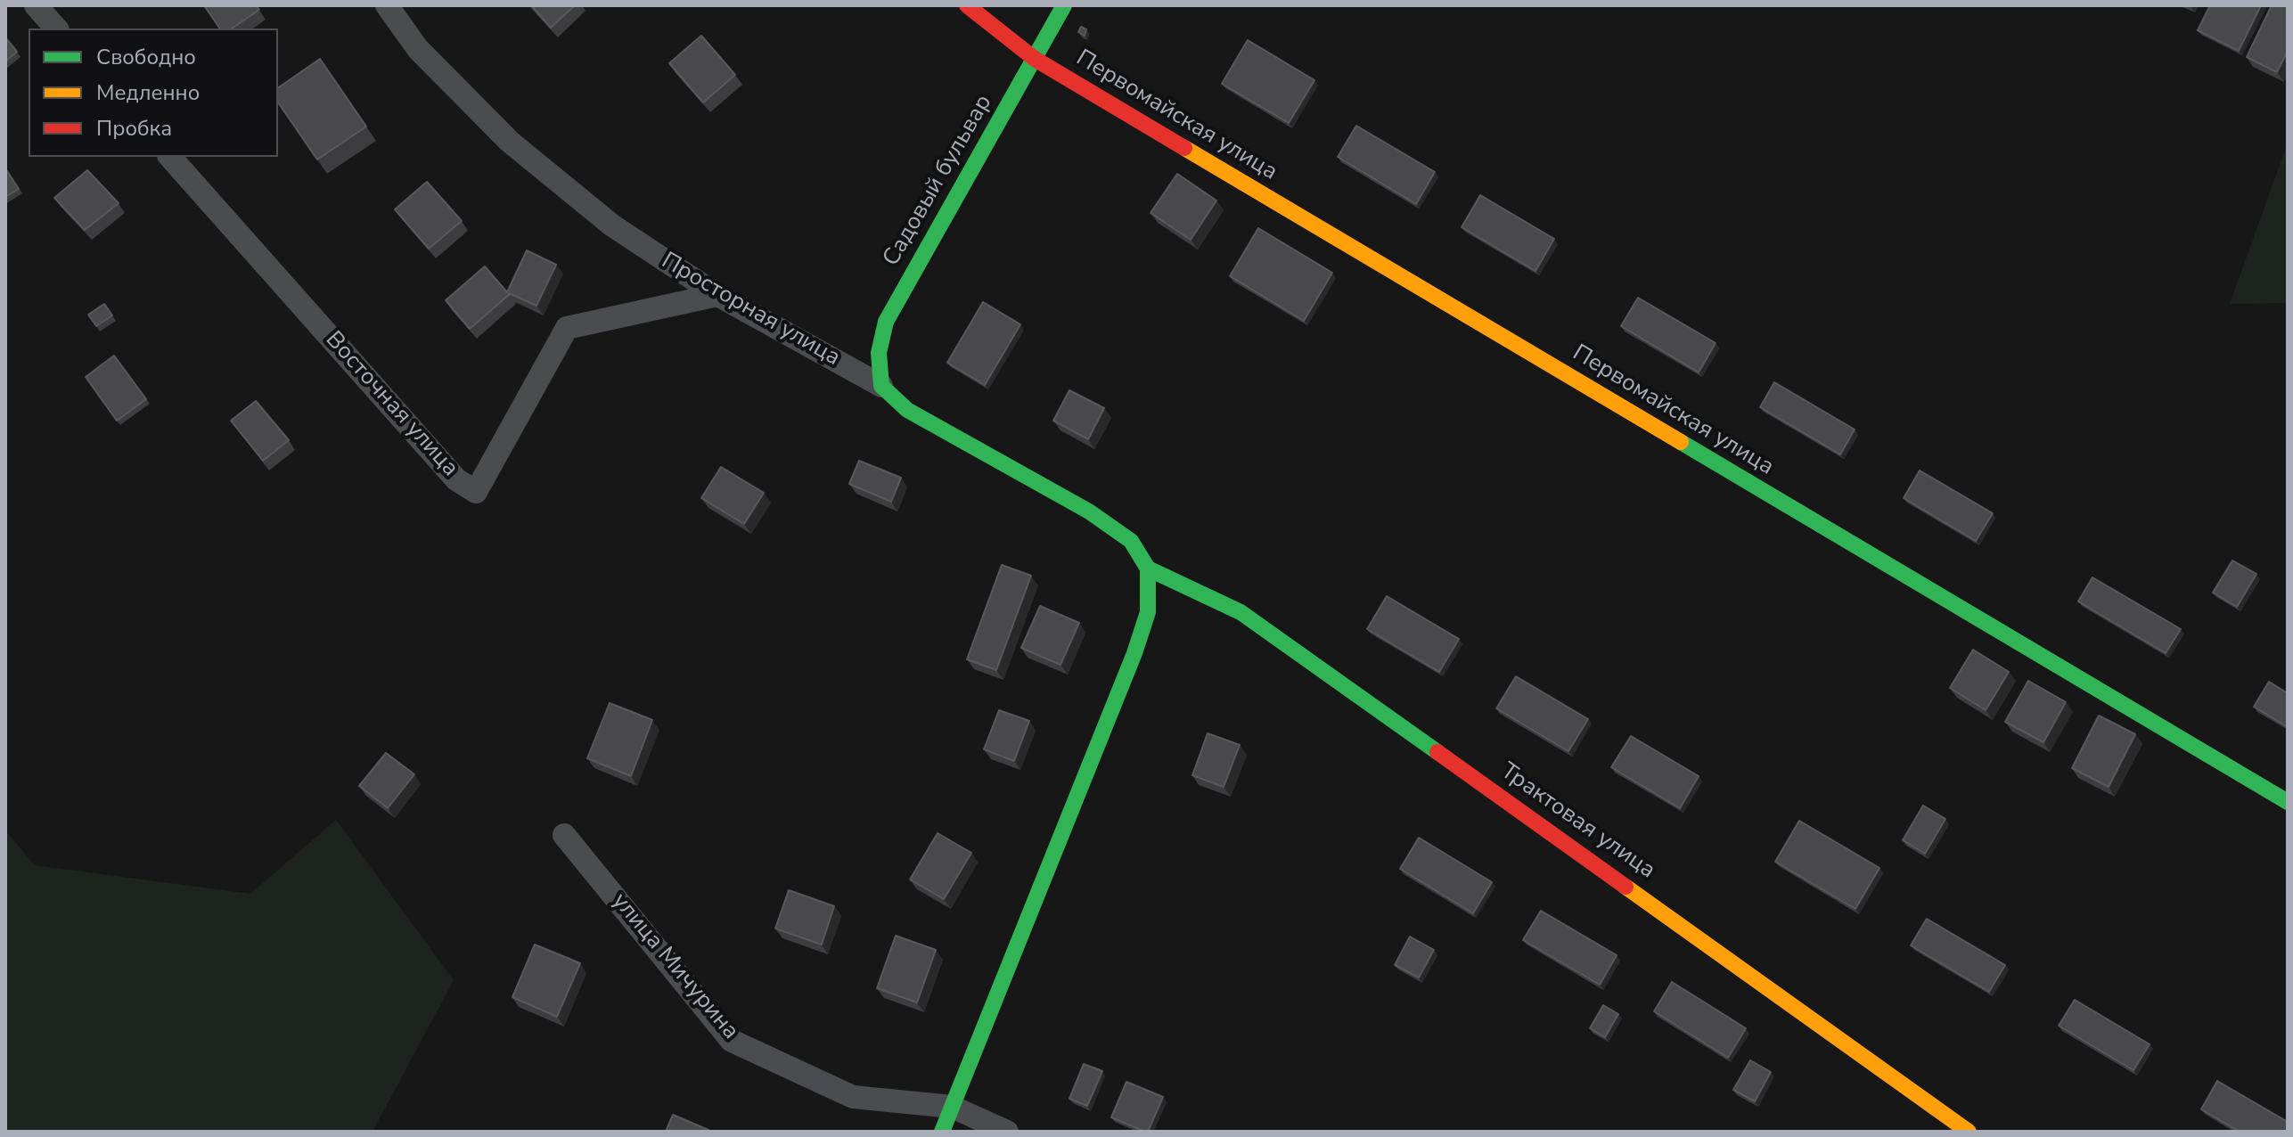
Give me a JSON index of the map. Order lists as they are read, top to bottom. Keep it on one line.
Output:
{"streets":{"street":["Первомайская улица","Садовый бульвар","Просторная улица","Восточная улица","Трактовая улица","улица Мичурина"]},"crossings":[["Первомайская улица","Садовый бульвар"],["Садовый бульвар","Просторная улица"],["Просторная улица","Восточная улица"],["Просторная улица","Трактовая улица"]],"legend":["Свободно","Медленно","Пробка"]}
